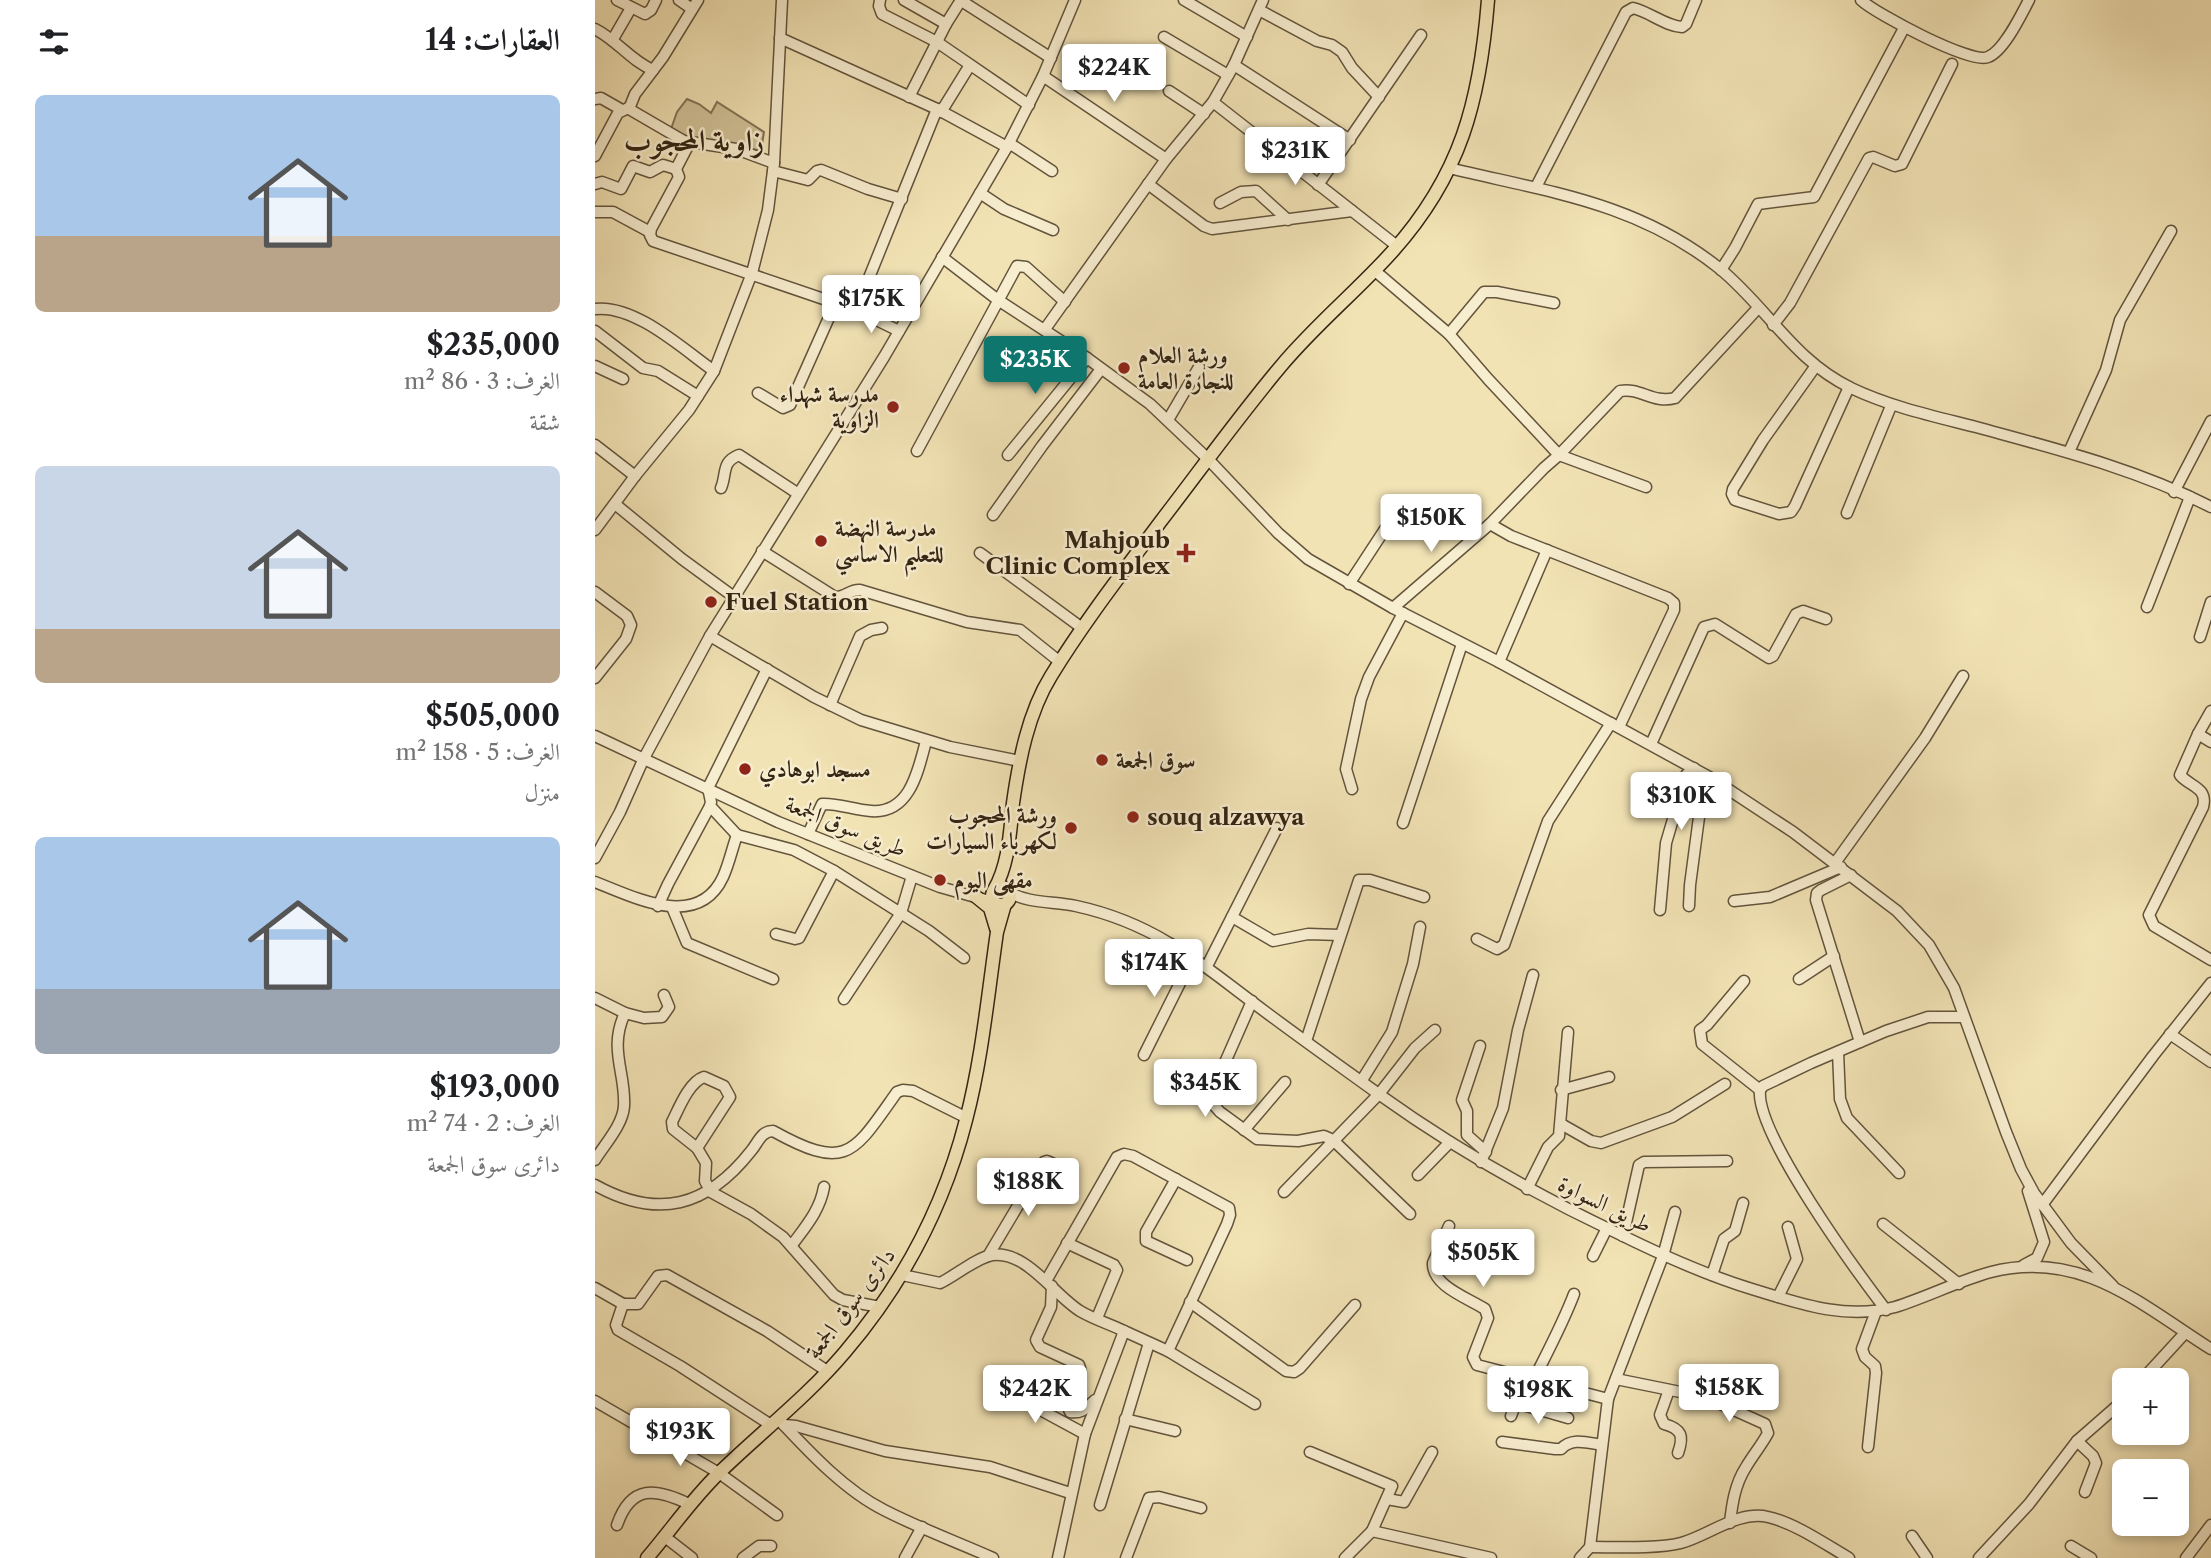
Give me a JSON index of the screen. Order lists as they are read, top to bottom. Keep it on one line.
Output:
{"streets":{"main road":["دائرى سوق الجمعة"],"street":["طريق سوق الجمعة","طريق السواوة"]},"crossings":[["طريق سوق الجمعة","طريق السواوة"],["طريق سوق الجمعة","دائرى سوق الجمعة"],["طريق السواوة","دائرى سوق الجمعة"]],"districts":["زاوية المحجوب"],"places":{"other":["ورشة العلام للنجارة العامة","مدرسة شهداء الزاوية","مدرسة النهضة للتعليم الاساسي","Fuel Station","سوق الجمعة","مسجد ابوهادي","souq alzawya","ورشة المحجوب لكهرباء السيارات","مقهى اليوم"],"health":["Mahjoub Clinic Complex"]},"page":{"heading":"العقارات: 14","price":["$224K","$231K","$175K","$235K","$150K","$310K","$174K","$345K","$188K","$505K","$158K","$242K","$198K","$193K"],"list":[{"name":"$235,000","note":"الغرف: 3 · 86 m² · شقة"},{"name":"$505,000","note":"الغرف: 5 · 158 m² · منزل"},{"name":"$193,000","note":"الغرف: 2 · 74 m² · دائرى سوق الجمعة"}],"map_buttons":["+","−"]}}
